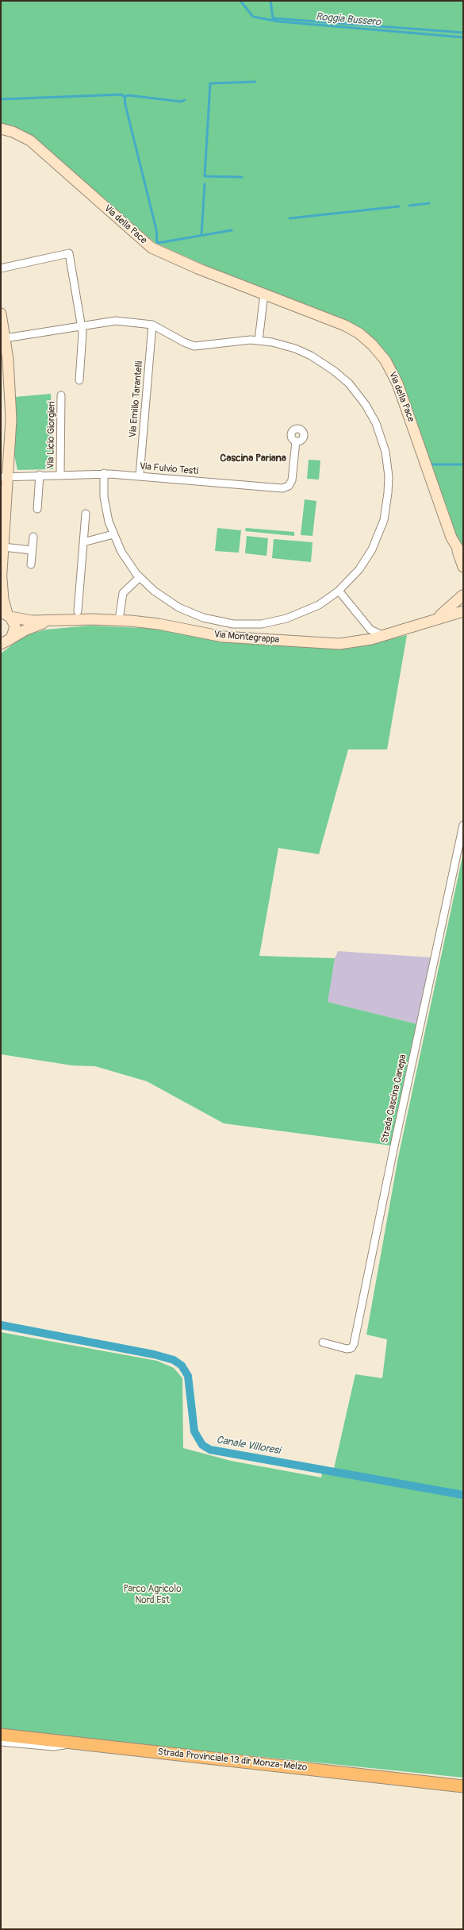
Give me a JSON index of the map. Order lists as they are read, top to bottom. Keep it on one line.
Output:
{"streets":{"main road":["Strada Provinciale 13 dir Monza-Melzo"],"street":["Via della Pace","Via Emilio Tarantelli","Via Licio Giorgieri","Via Fulvio Testi","Via Montegrappa","Strada Cascina Canepa"]},"crossings":[["Via Emilio Tarantelli","Via Fulvio Testi"],["Via Licio Giorgieri","Via Fulvio Testi"]],"districts":["Cascina Pariana"],"water":["Roggia Bussero","Canale Villoresi"],"parks":["Parco Agricolo Nord Est"]}
